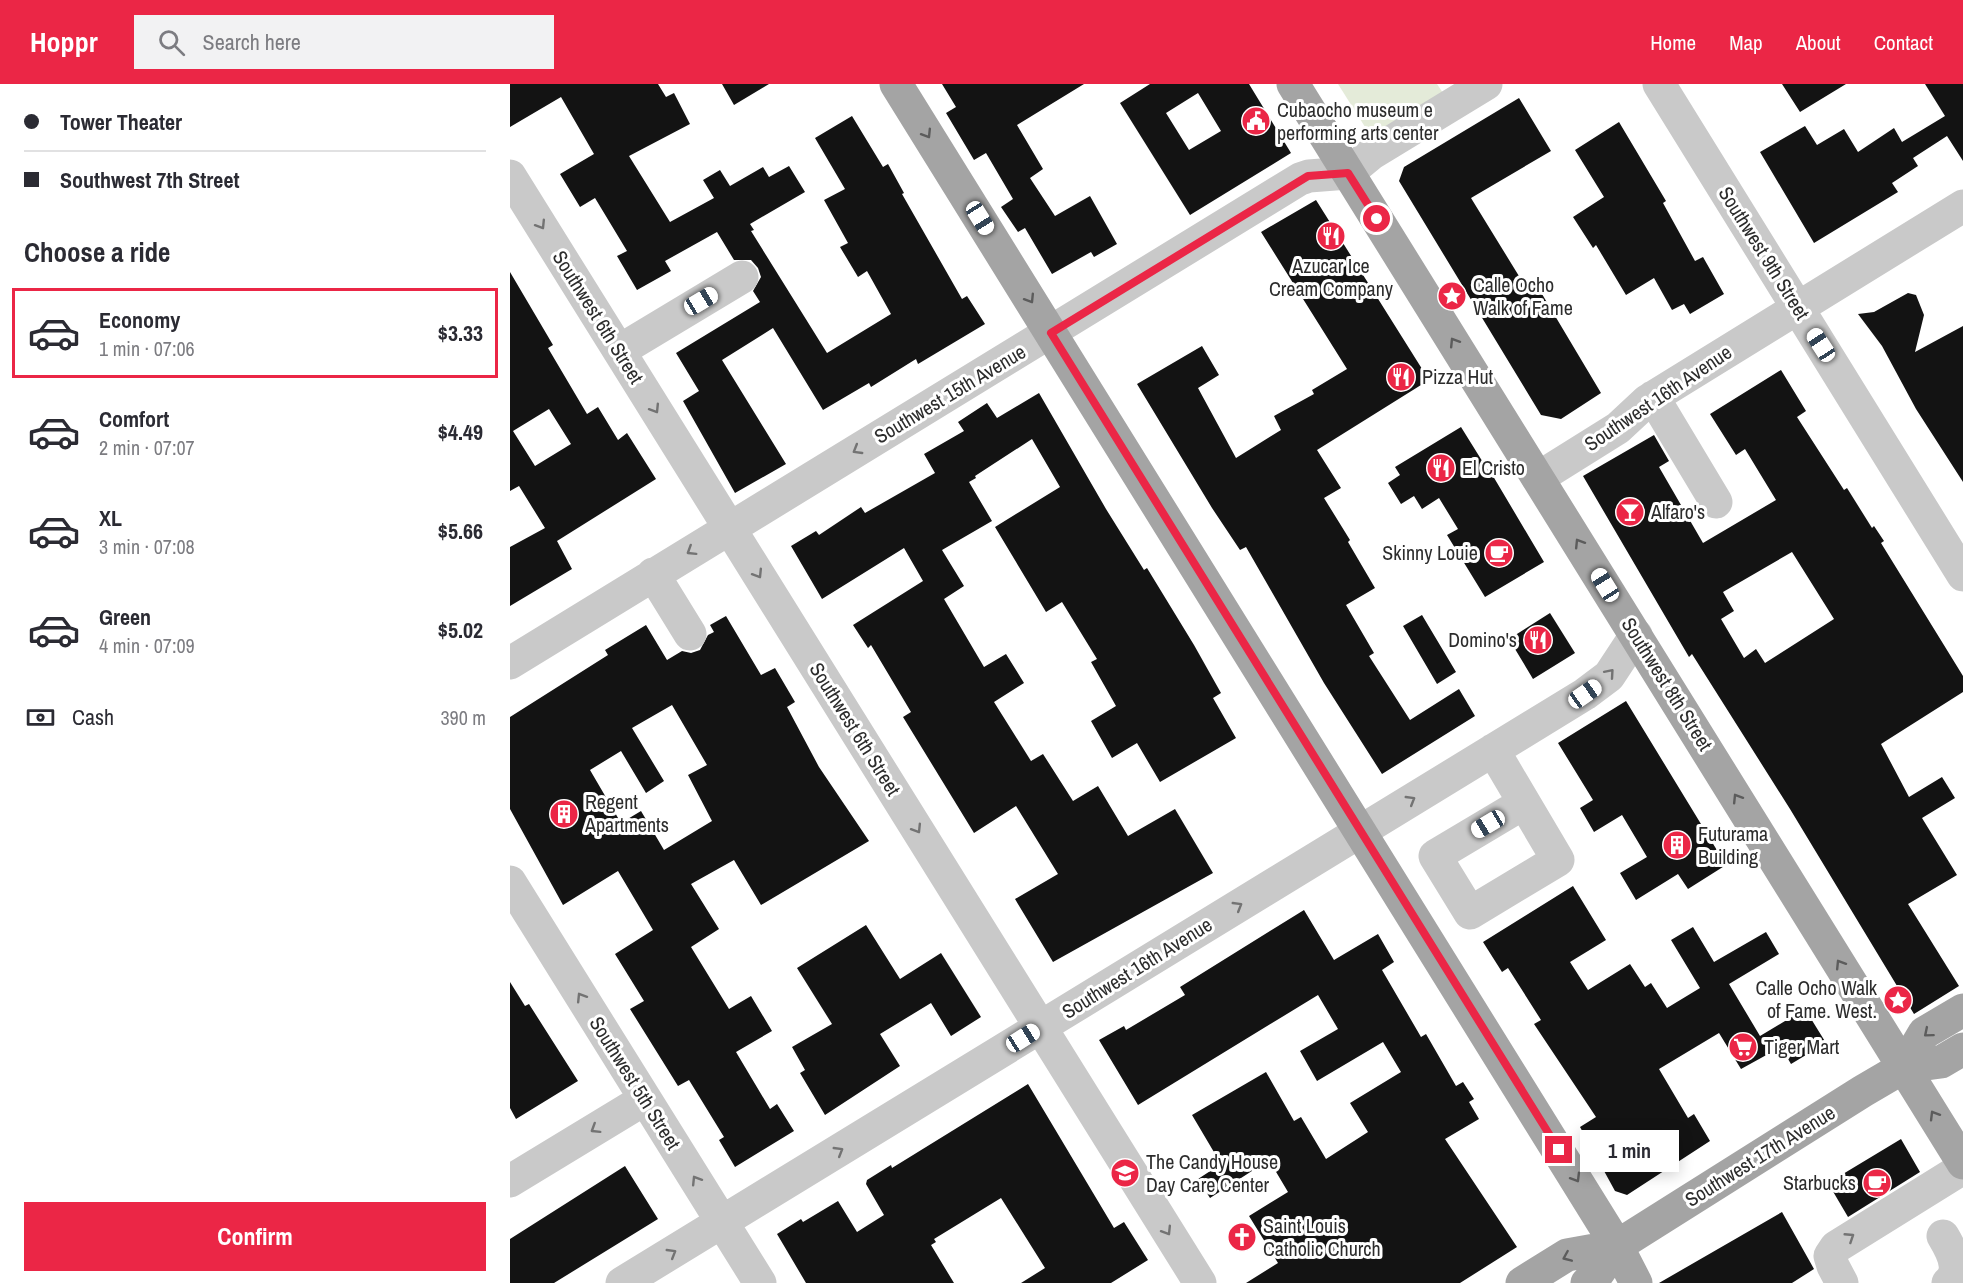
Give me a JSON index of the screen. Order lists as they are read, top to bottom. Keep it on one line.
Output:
{"streets":{"main road":["Southwest 8th Street","Southwest 17th Avenue"],"street":["Southwest 9th Street","Southwest 6th Street","Southwest 15th Avenue","Southwest 16th Avenue","Southwest 5th Street"]},"crossings":[["Southwest 9th Street","Southwest 16th Avenue"],["Southwest 6th Street","Southwest 15th Avenue"],["Southwest 6th Street","Southwest 16th Avenue"],["Southwest 15th Avenue","Southwest 8th Street"],["Southwest 16th Avenue","Southwest 8th Street"],["Southwest 16th Avenue","Southwest 5th Street"],["Southwest 8th Street","Southwest 17th Avenue"]],"one_way":["Southwest 6th Street","Southwest 16th Avenue","Southwest 8th Street","Southwest 5th Street"],"places":{"public building":["Cubaocho museum e performing arts center"],"restaurant":["Azucar Ice Cream Company","Pizza Hut","El Cristo","Domino's"],"place":["Calle Ocho Walk of Fame","Calle Ocho Walk of Fame. West."],"bar":["Alfaro's"],"cafe":["Skinny Louie","Starbucks"],"building":["Regent Apartments","Futurama Building"],"supermarket":["Tiger Mart"],"school or university":["The Candy House Day Care Center"],"church":["Saint Louis Catholic Church"]},"page":{"header":"Hoppr","search":"Search here","nav":["Home","Map","About","Contact"],"banner":["Tower Theater","Southwest 7th Street"],"heading":"Choose a ride","list":[{"name":"Economy","note":"1 min · 07:06","value":"$3.33"},{"name":"Comfort","note":"2 min · 07:07","value":"$4.49"},{"name":"XL","note":"3 min · 07:08","value":"$5.66"},{"name":"Green","note":"4 min · 07:09","value":"$5.02"}],"pay":["Cash","390 m"],"bubble":"1 min","buttons":"Confirm"}}
